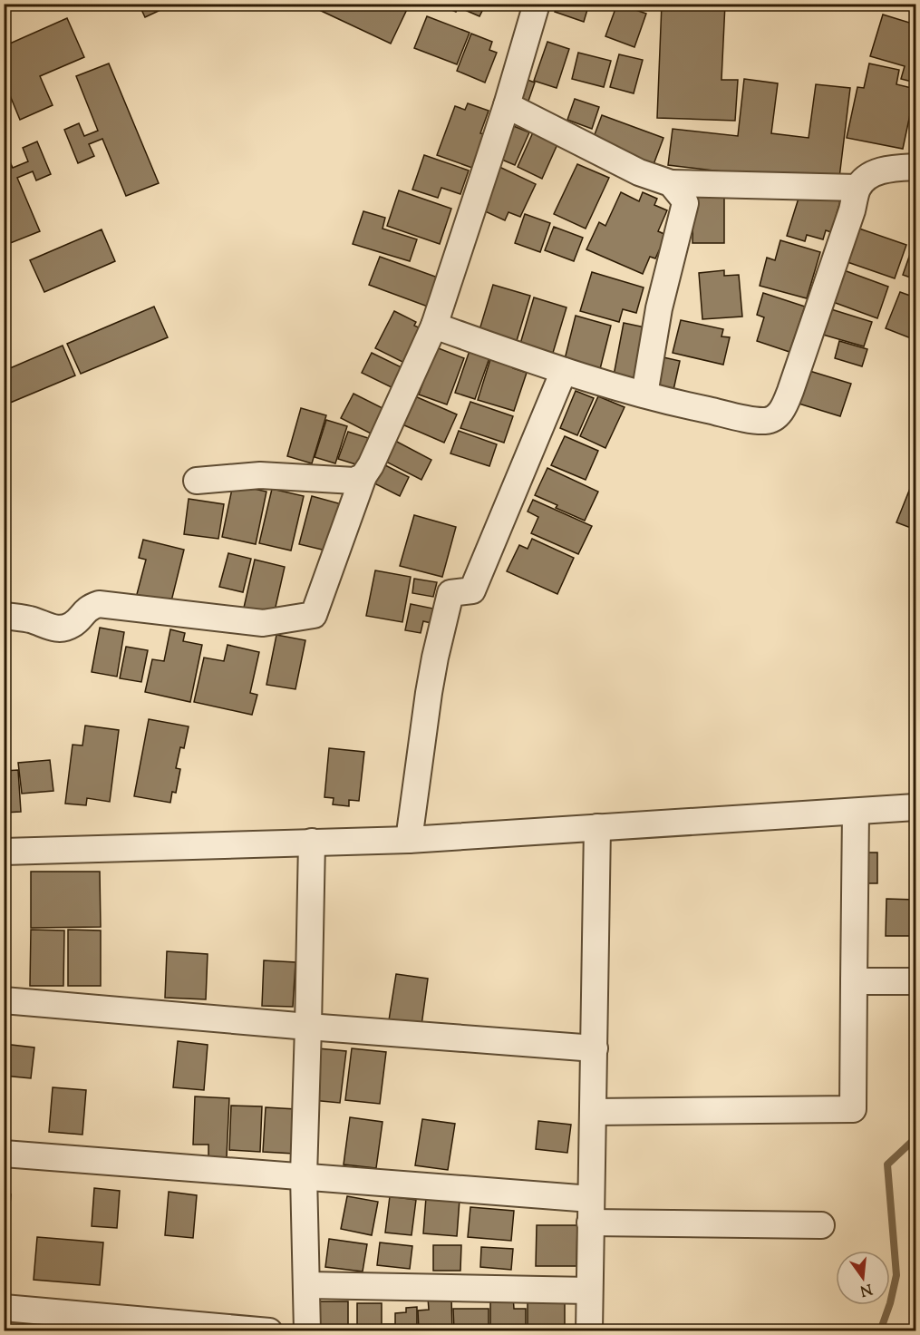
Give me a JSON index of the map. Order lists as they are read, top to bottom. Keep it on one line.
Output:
{"north":"bottom"}
